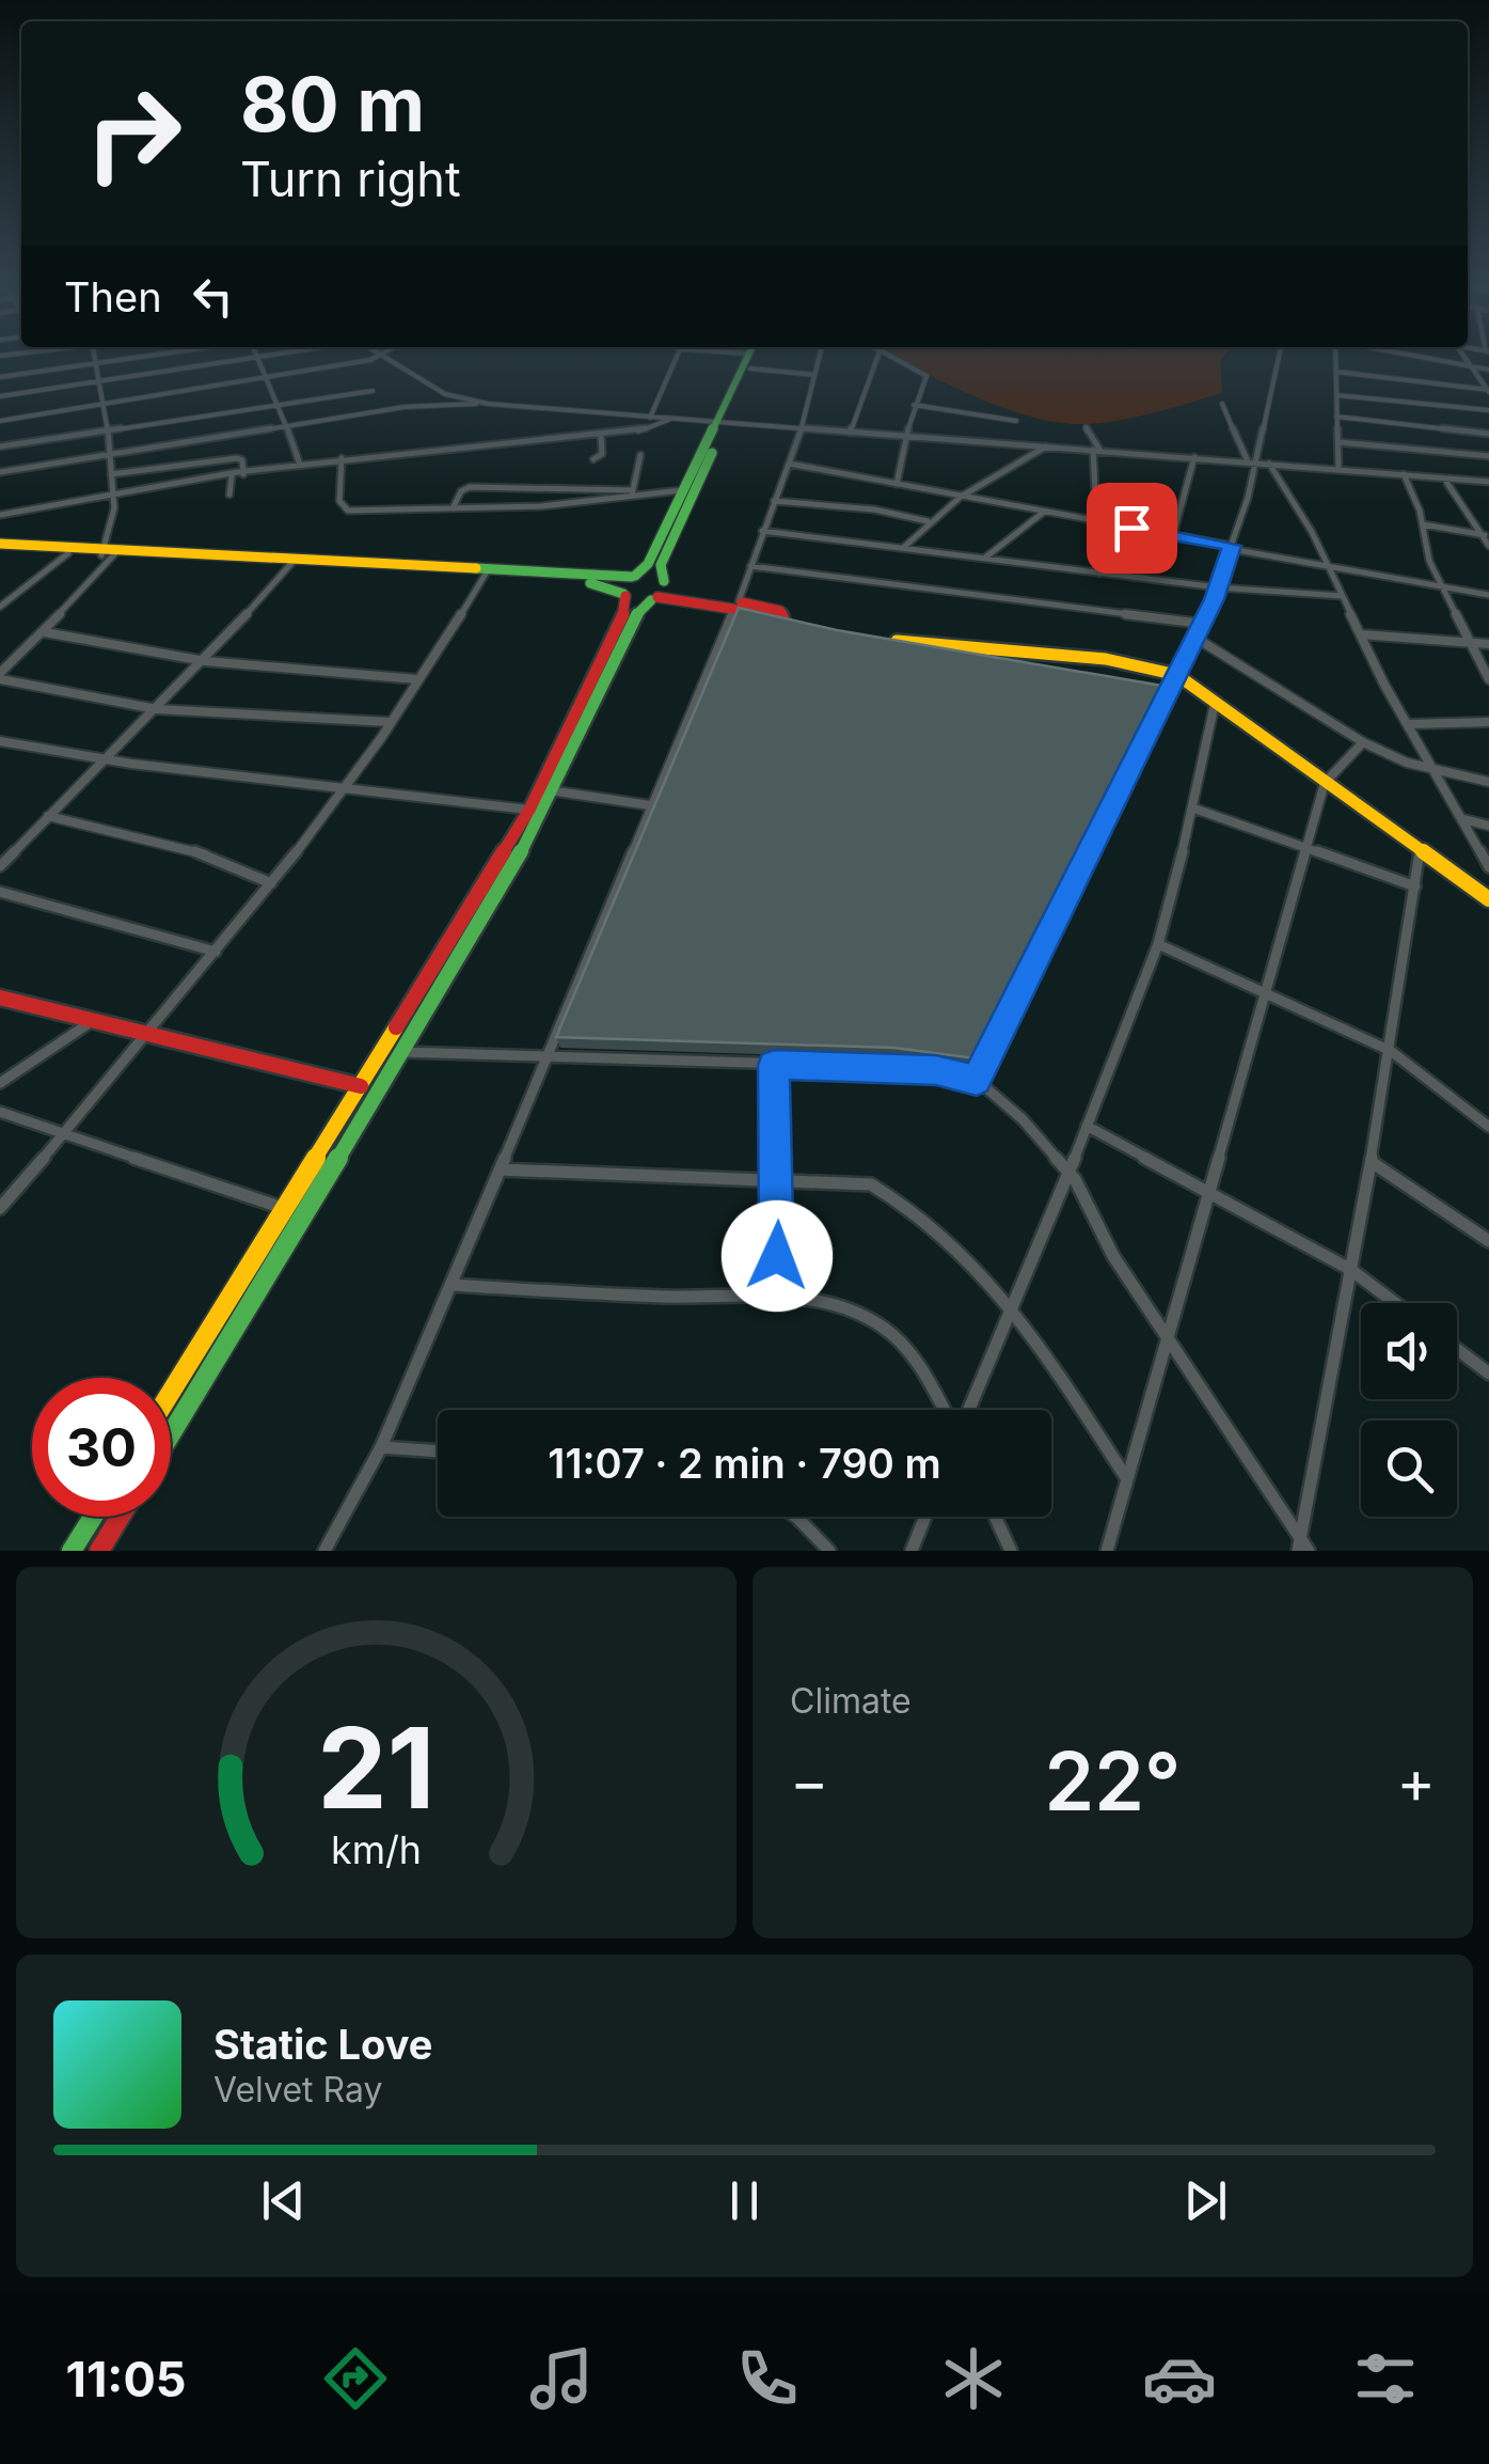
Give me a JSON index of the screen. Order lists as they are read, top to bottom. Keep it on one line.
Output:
{"page":{"turn":["80 m","Turn right"],"then":"Then","limit":"30","trip":"11:07 · 2 min · 790 m","tile":"Climate","heat":["−","22°","+"],"song":["Static Love","Velvet Ray"],"tabs":"11:05","gauge":["21","km/h"]}}
